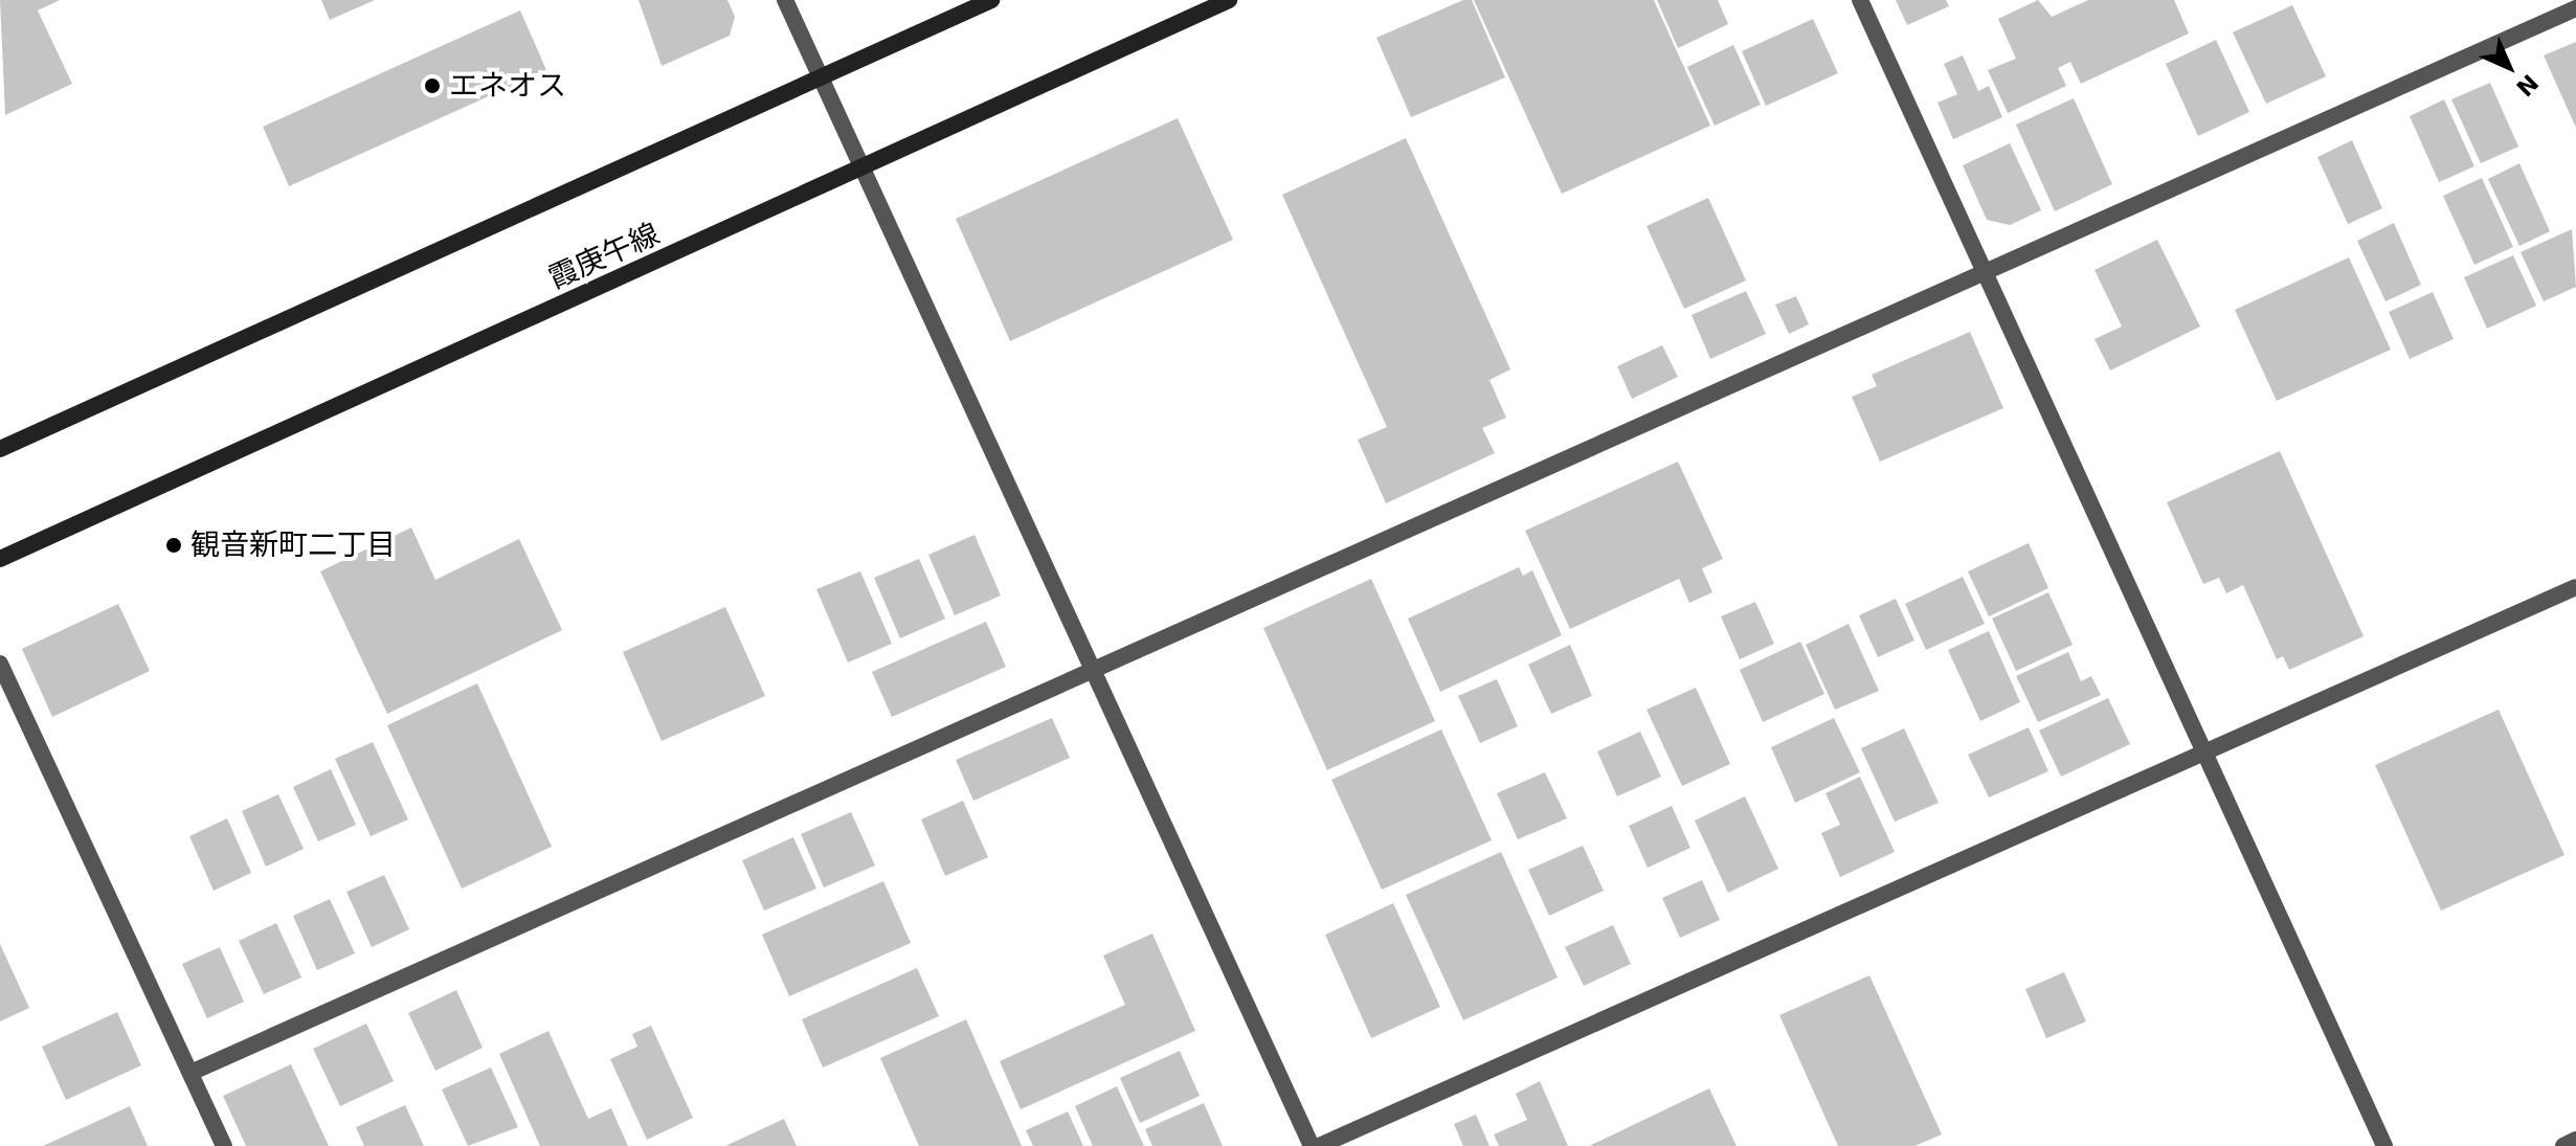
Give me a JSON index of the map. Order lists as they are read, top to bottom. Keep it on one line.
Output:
{"streets":{"street":["霞庚午線"]},"places":["エネオス","観音新町二丁目"],"north":"bottom right"}
